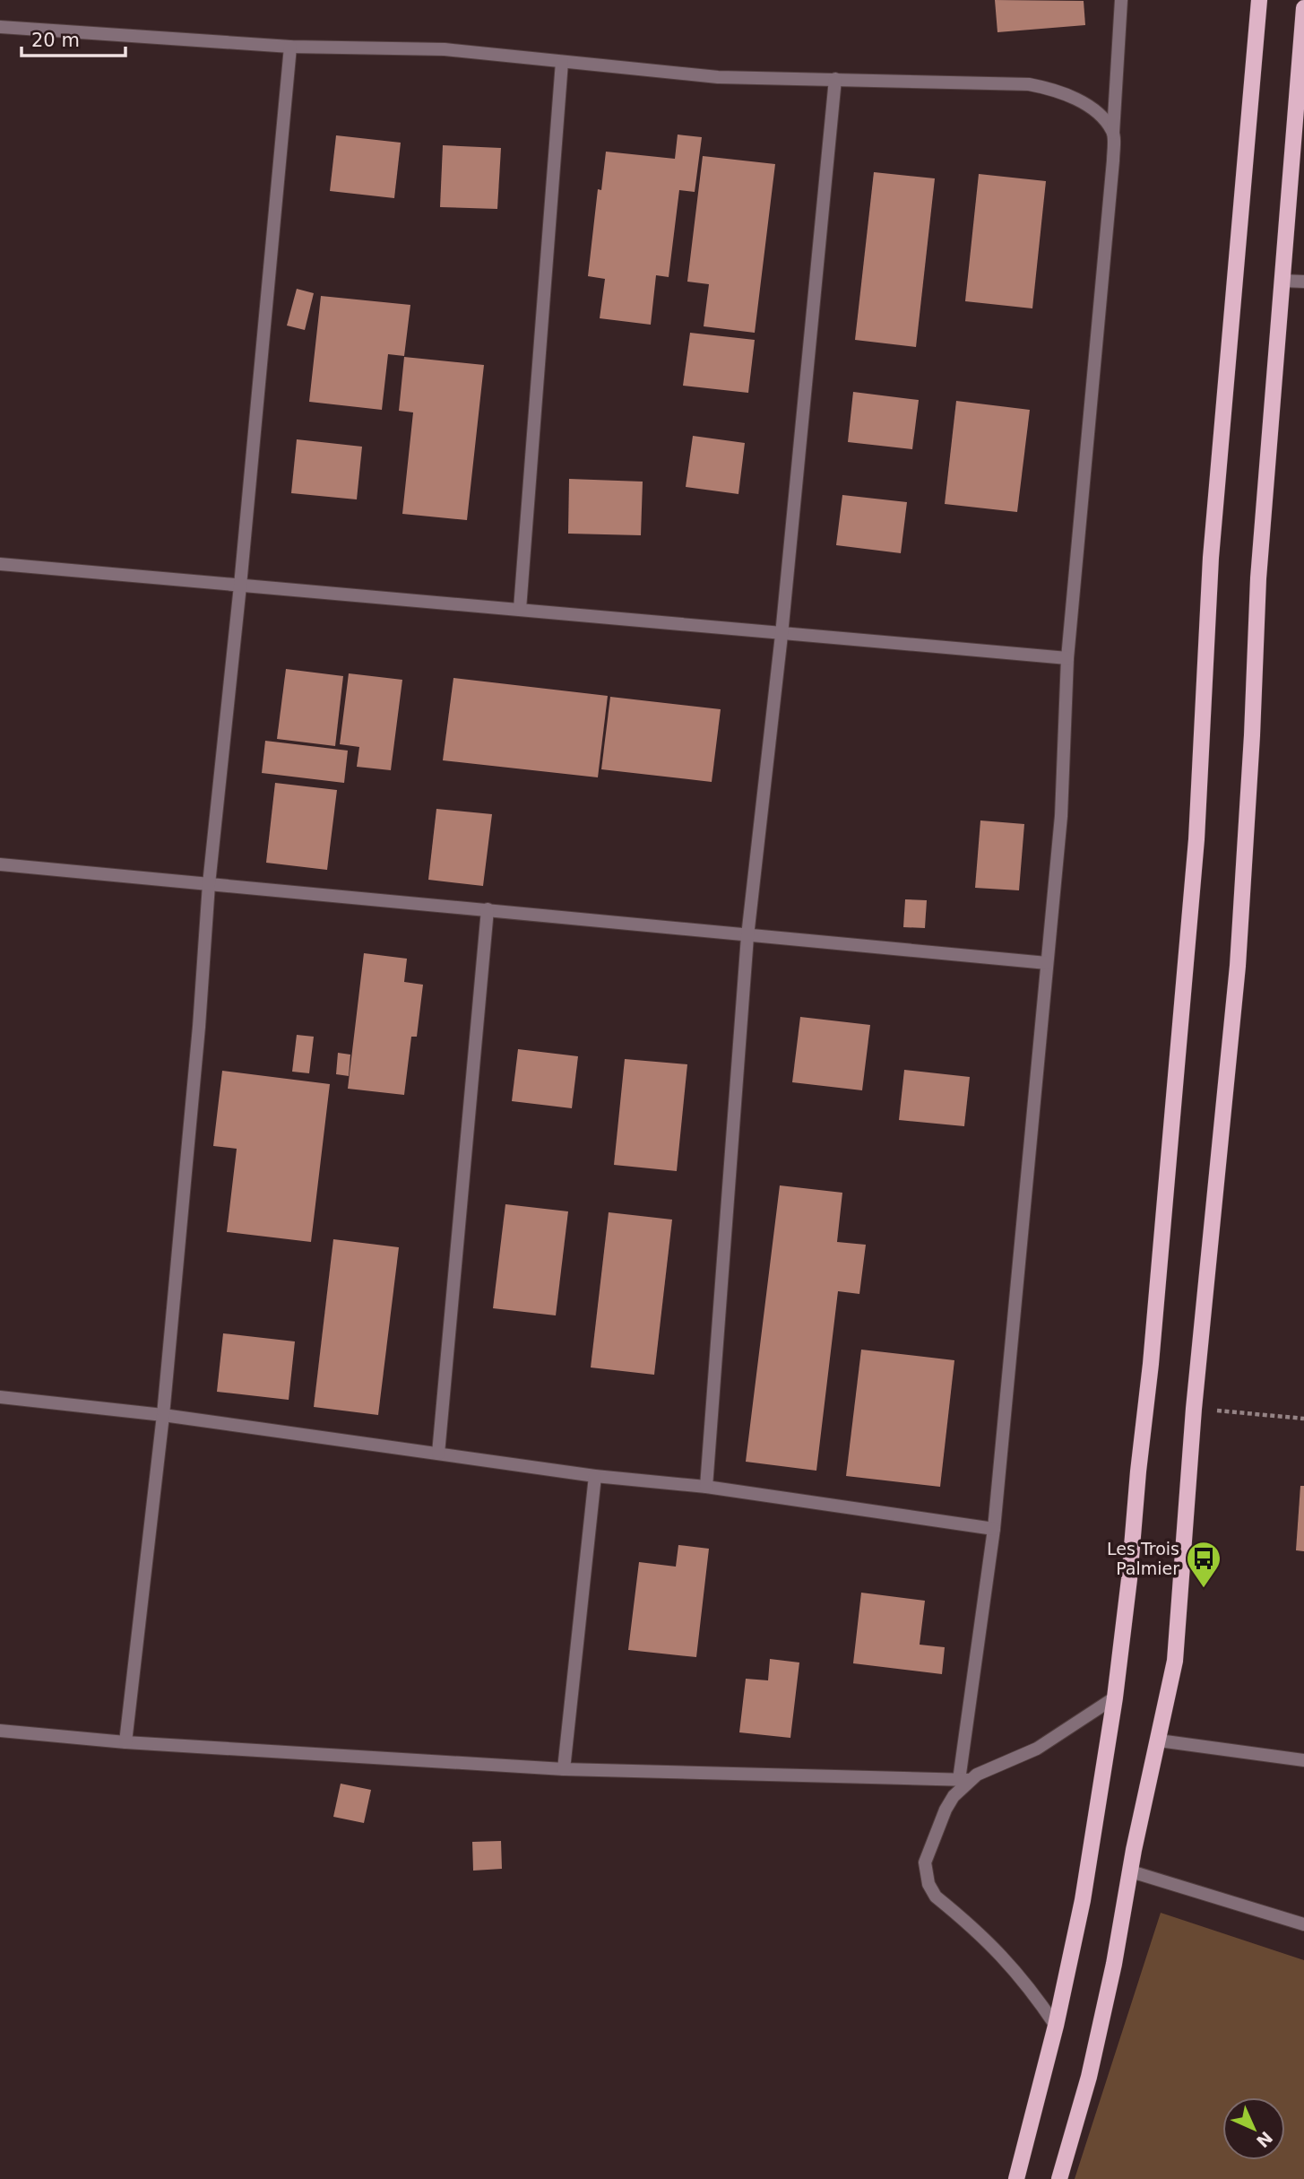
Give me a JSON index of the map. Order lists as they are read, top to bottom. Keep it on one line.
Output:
{"places":{"bus stop":["Les Trois Palmier"]},"scale_bar":"20 m","north":"bottom right"}
